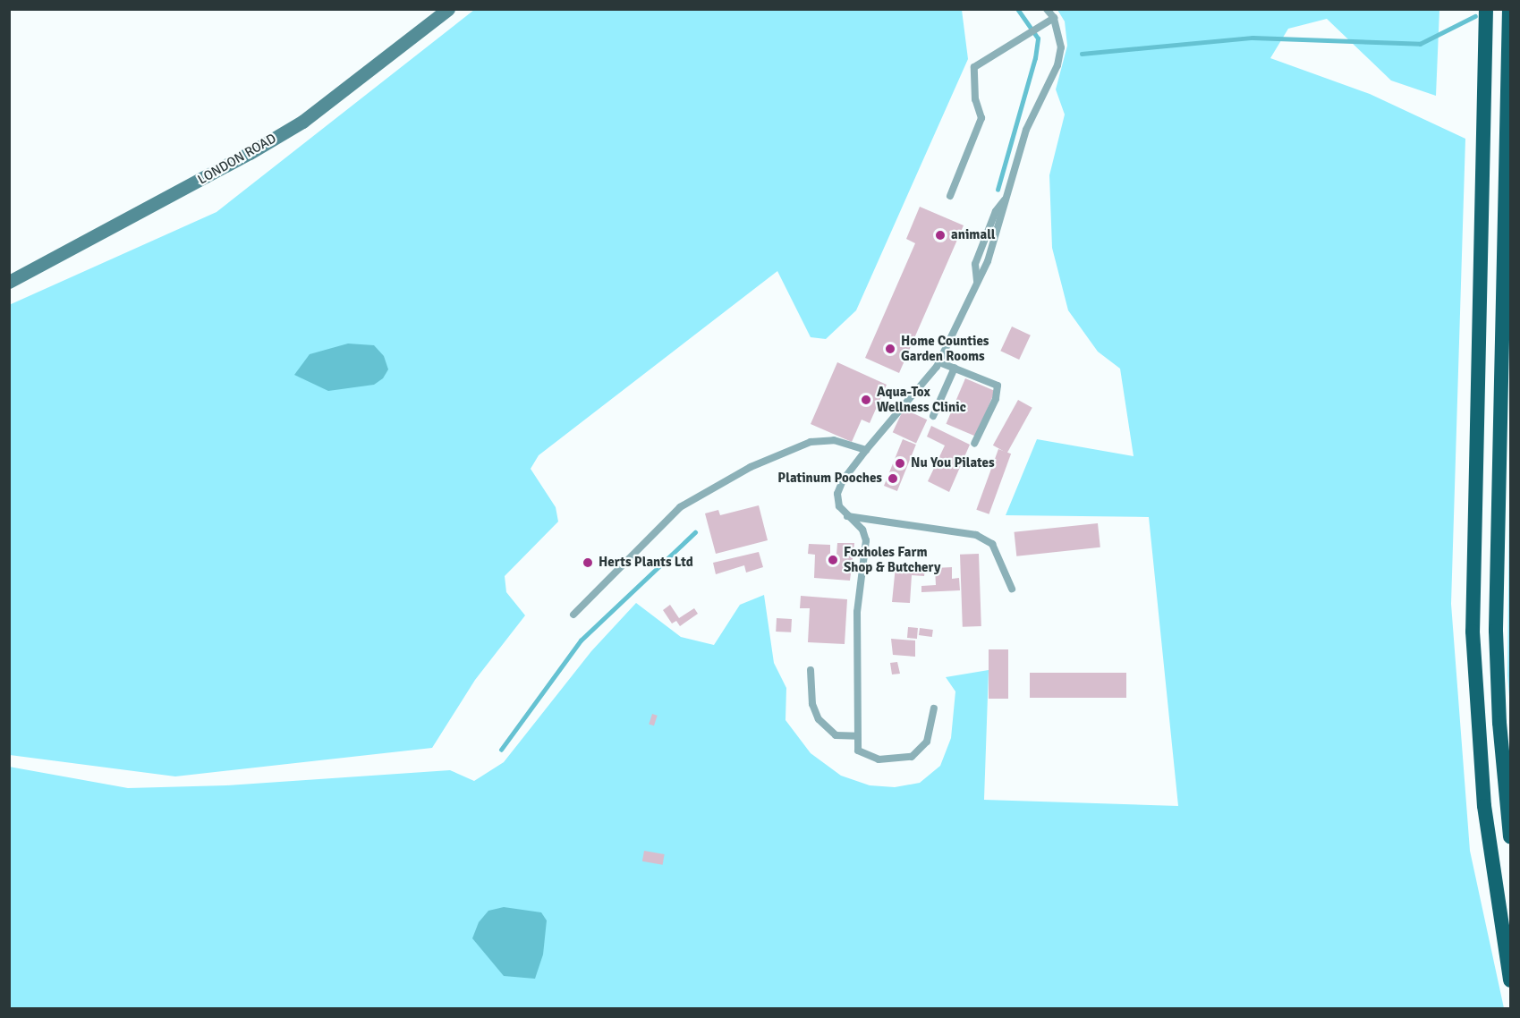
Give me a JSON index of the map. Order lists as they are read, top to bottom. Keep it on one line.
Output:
{"streets":{"main road":["LONDON ROAD"]},"places":["animall","Home Counties Garden Rooms","Aqua-Tox Wellness Clinic","Nu You Pilates","Platinum Pooches","Foxholes Farm Shop & Butchery","Herts Plants Ltd"]}
